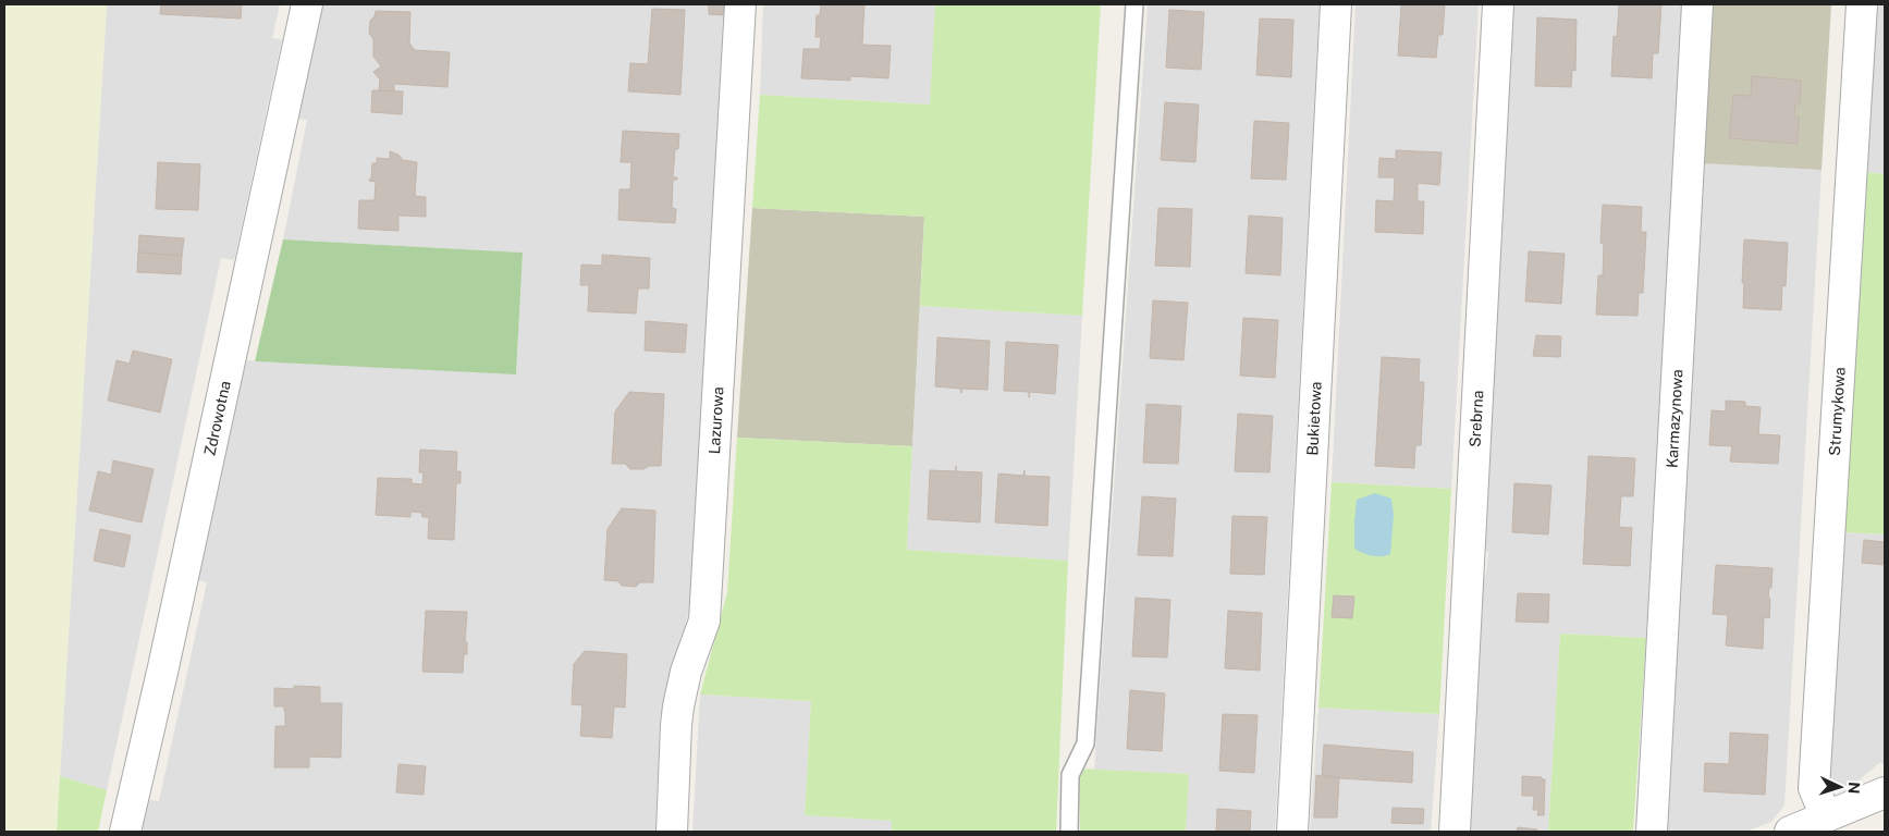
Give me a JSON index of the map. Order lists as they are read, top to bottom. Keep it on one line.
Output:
{"streets":{"street":["Strumykowa","Zdrowotna","Bukietowa","Srebrna","Karmazynowa","Lazurowa"]},"north":"right"}
